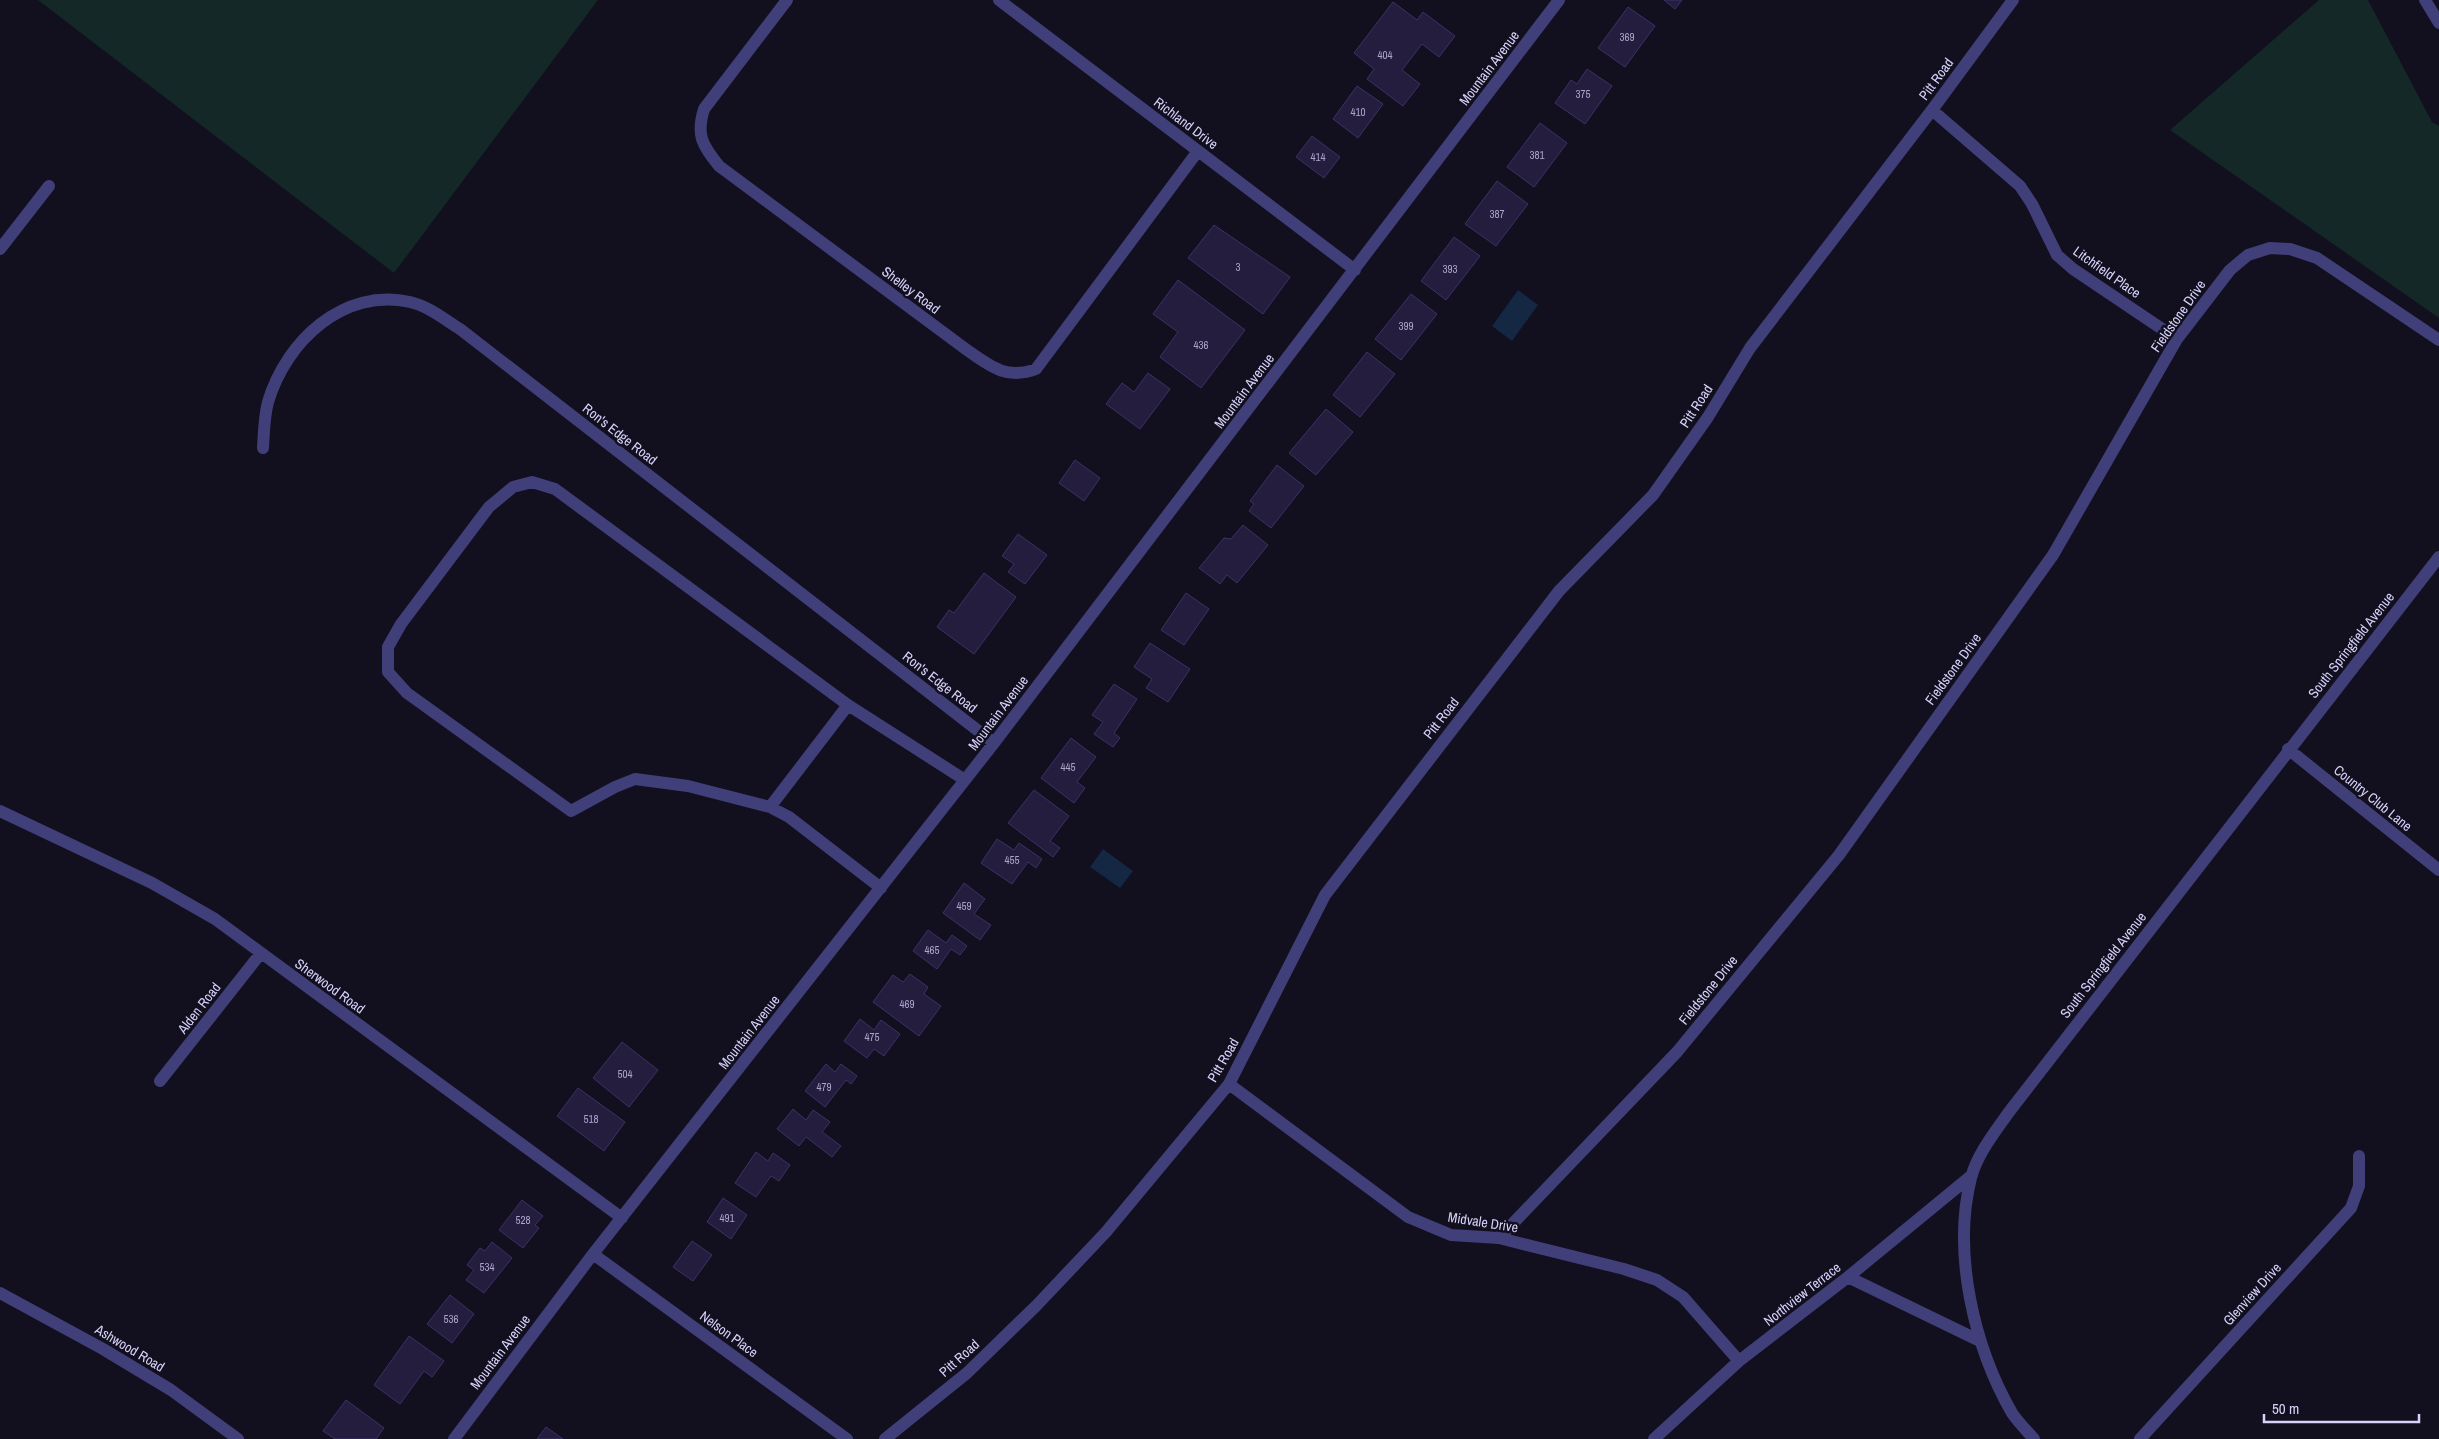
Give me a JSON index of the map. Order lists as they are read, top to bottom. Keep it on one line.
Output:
{"streets":{"street":["Mountain Avenue","Pitt Road","Richland Drive","Litchfield Place","Shelley Road","Fieldstone Drive","Ron's Edge Road","South Springfield Avenue","Country Club Lane","Sherwood Road","Alden Road","Midvale Drive","Northview Terrace","Glenview Drive","Nelson Place","Ashwood Road"]},"crossings":[["Mountain Avenue","Richland Drive"],["Mountain Avenue","Ron's Edge Road"],["Mountain Avenue","Sherwood Road"],["Mountain Avenue","Nelson Place"],["Pitt Road","Litchfield Place"],["Pitt Road","Midvale Drive"],["Richland Drive","Shelley Road"],["Litchfield Place","Fieldstone Drive"],["Fieldstone Drive","Midvale Drive"],["South Springfield Avenue","Country Club Lane"],["South Springfield Avenue","Northview Terrace"],["Sherwood Road","Alden Road"],["Midvale Drive","Northview Terrace"]],"house_numbers":["369","404","375","410","381","414","387","3","393","399","436","445","455","459","465","469","475","504","479","518","491","528","534","536"],"scale_bar":"50 m"}
